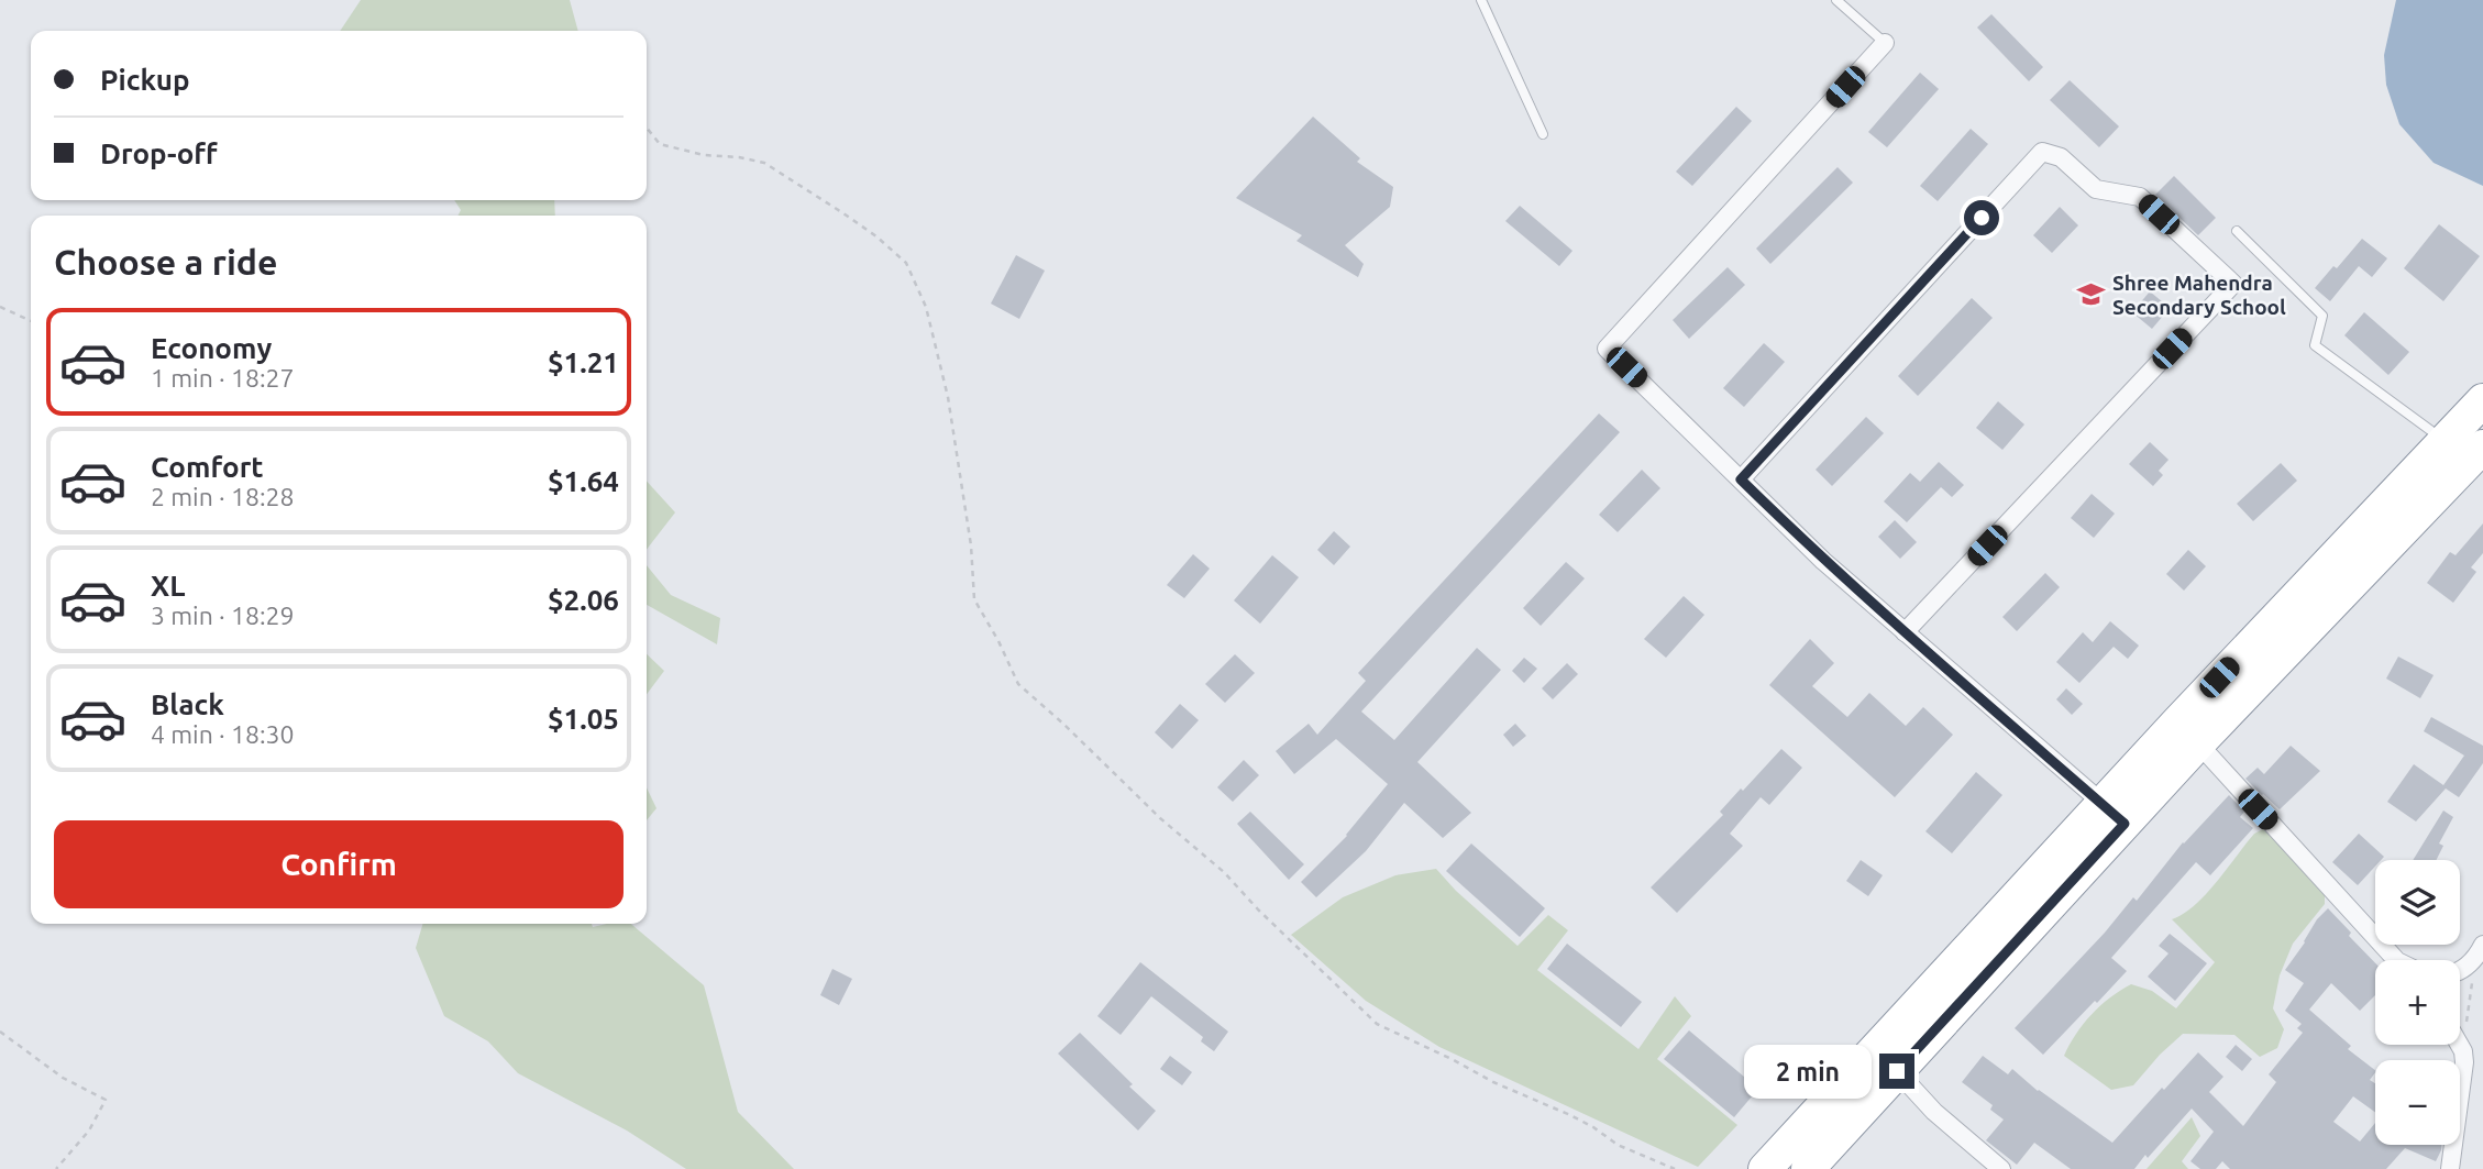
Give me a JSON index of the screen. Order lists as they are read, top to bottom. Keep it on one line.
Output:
{"places":{"school or university":["Shree Mahendra Secondary School"]},"page":{"banner":["Pickup","Drop-off"],"heading":"Choose a ride","list":[{"name":"Economy","note":"1 min · 18:27","value":"$1.21"},{"name":"Comfort","note":"2 min · 18:28","value":"$1.64"},{"name":"XL","note":"3 min · 18:29","value":"$2.06"},{"name":"Black","note":"4 min · 18:30","value":"$1.05"}],"buttons":"Confirm","map_buttons":["+","−"],"bubble":"2 min"}}
